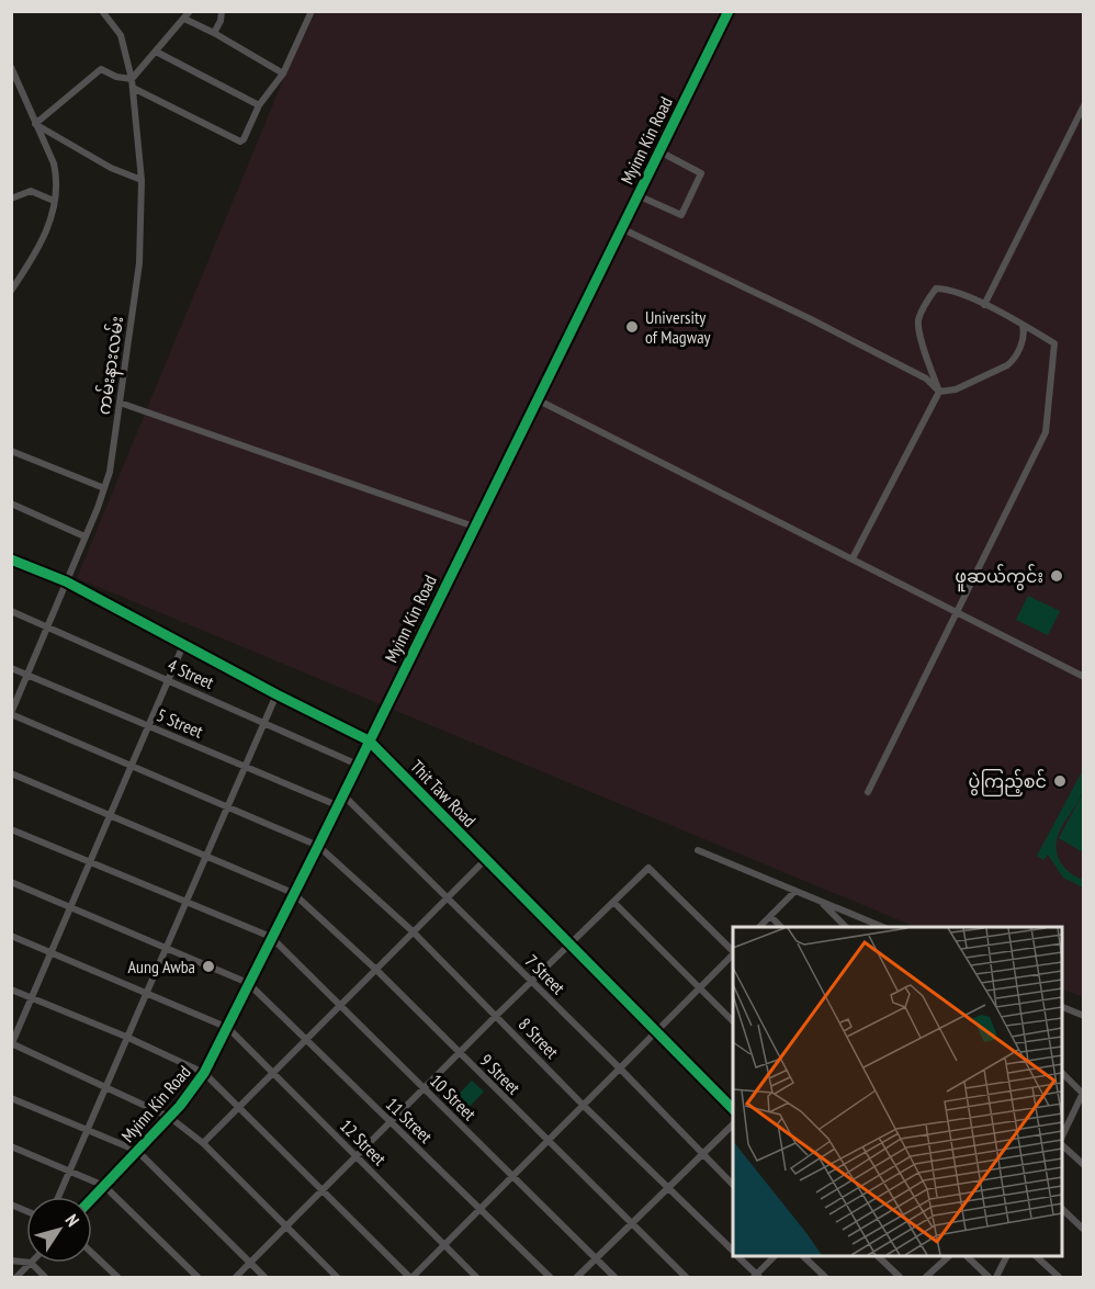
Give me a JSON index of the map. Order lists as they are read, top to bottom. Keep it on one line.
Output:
{"streets":{"street":["Myinn Kin Road","ကမ်းနားလမ်း","4 Street","5 Street","Thit Taw Road","7 Street","8 Street","9 Street","10 Street","11 Street","12 Street"]},"crossings":[["Myinn Kin Road","4 Street"],["Myinn Kin Road","5 Street"],["Myinn Kin Road","Thit Taw Road"],["Myinn Kin Road","7 Street"],["Myinn Kin Road","8 Street"],["Myinn Kin Road","9 Street"],["Myinn Kin Road","10 Street"],["Myinn Kin Road","11 Street"],["Myinn Kin Road","12 Street"],["ကမ်းနားလမ်း","4 Street"],["ကမ်းနားလမ်း","5 Street"],["ကမ်းနားလမ်း","Thit Taw Road"],["ကမ်းနားလမ်း","8 Street"]],"places":["University of Magway","ဖူဆယ်ကွင်း","ပွဲကြည့်စင်","Aung Awba"],"north":"top right"}
